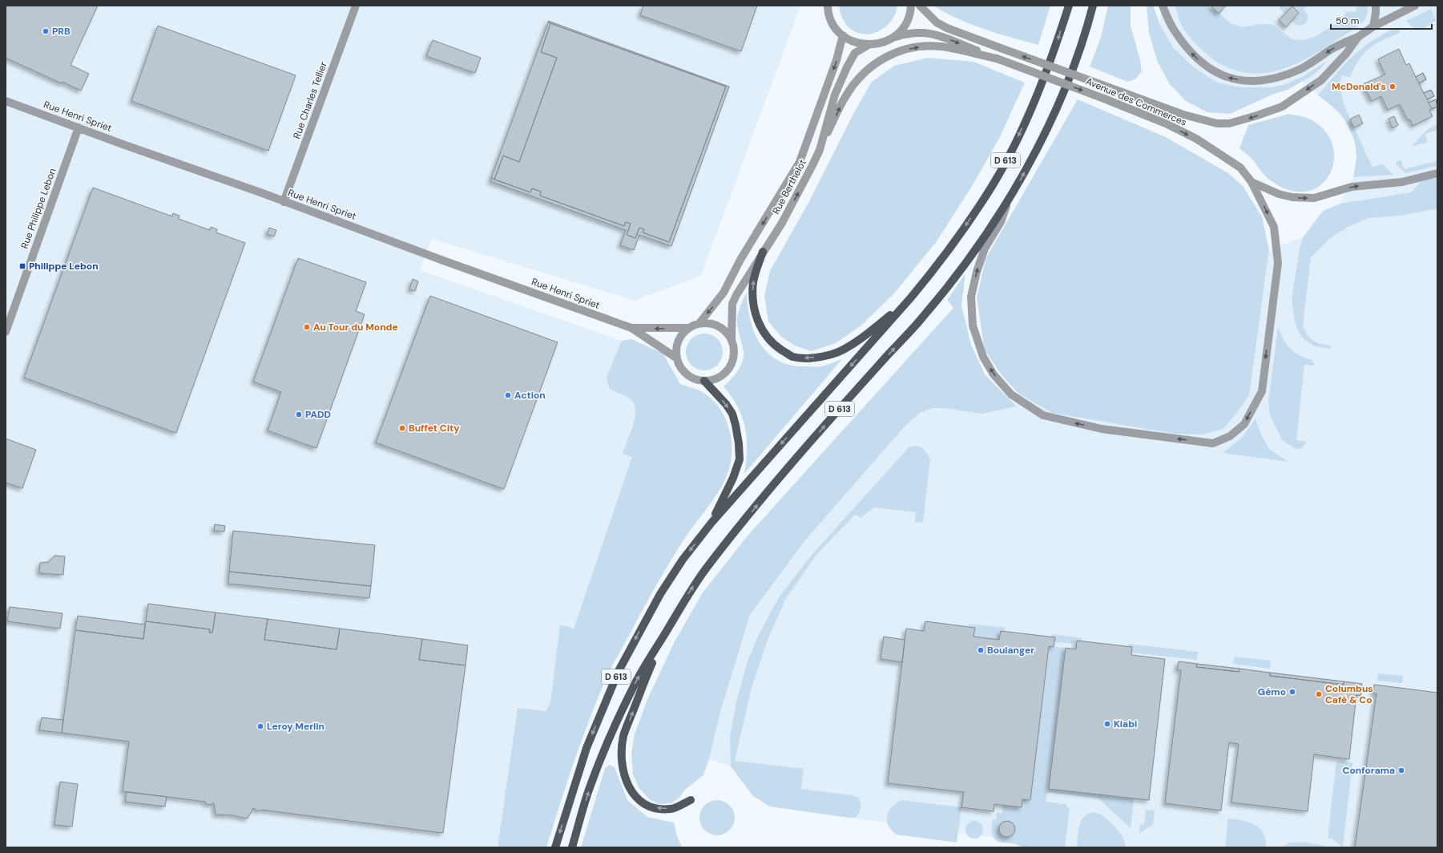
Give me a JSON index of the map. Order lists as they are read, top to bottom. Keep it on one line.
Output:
{"streets":{"main road":["D 613"],"street":["Rue Charles Tellier","Avenue des Commerces","Rue Henri Spriet","Rue Berthelot","Rue Philippe Lebon"]},"crossings":[["Rue Charles Tellier","Rue Henri Spriet"],["Avenue des Commerces","Rue Berthelot"],["Rue Henri Spriet","Rue Philippe Lebon"]],"places":{"other":["PRB","McDonald's","Au Tour du Monde","Action","PADD","Buffet City","Boulanger","Gémo","Columbus Café & Co","Kiabi","Leroy Merlin","Conforama"],"transit":["Philippe Lebon"]},"scale_bar":"50 m"}
